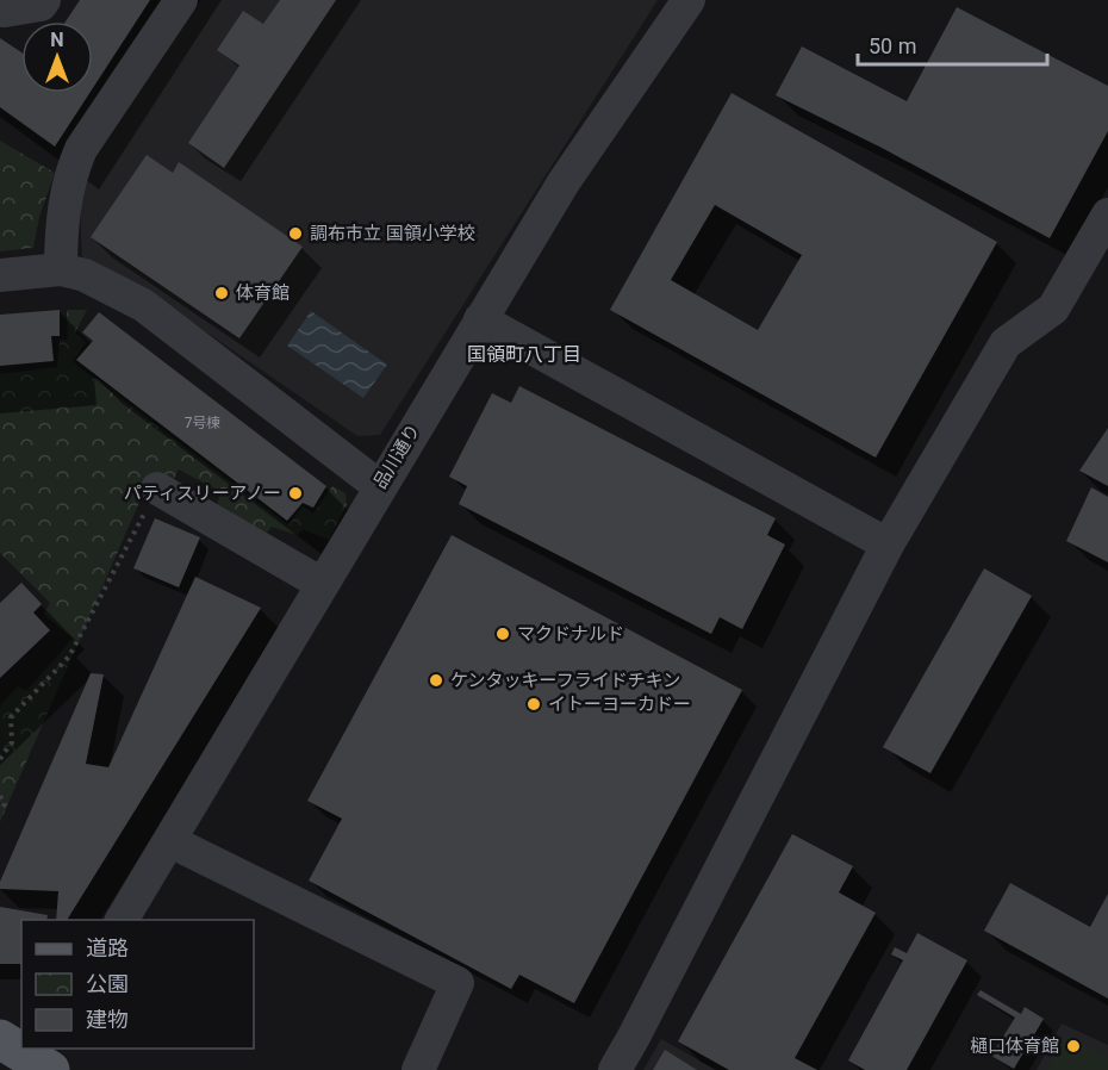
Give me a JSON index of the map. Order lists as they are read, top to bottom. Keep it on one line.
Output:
{"streets":{"street":["品川通り"]},"districts":["国領町八丁目"],"places":["調布市立 国領小学校","体育館","パティスリーアノー","マクドナルド","ケンタッキーフライドチキン","イトーヨーカドー","樋口体育館"],"house_numbers":["7号棟"],"legend":["道路","公園","建物"],"scale_bar":"50 m","north":"top"}
